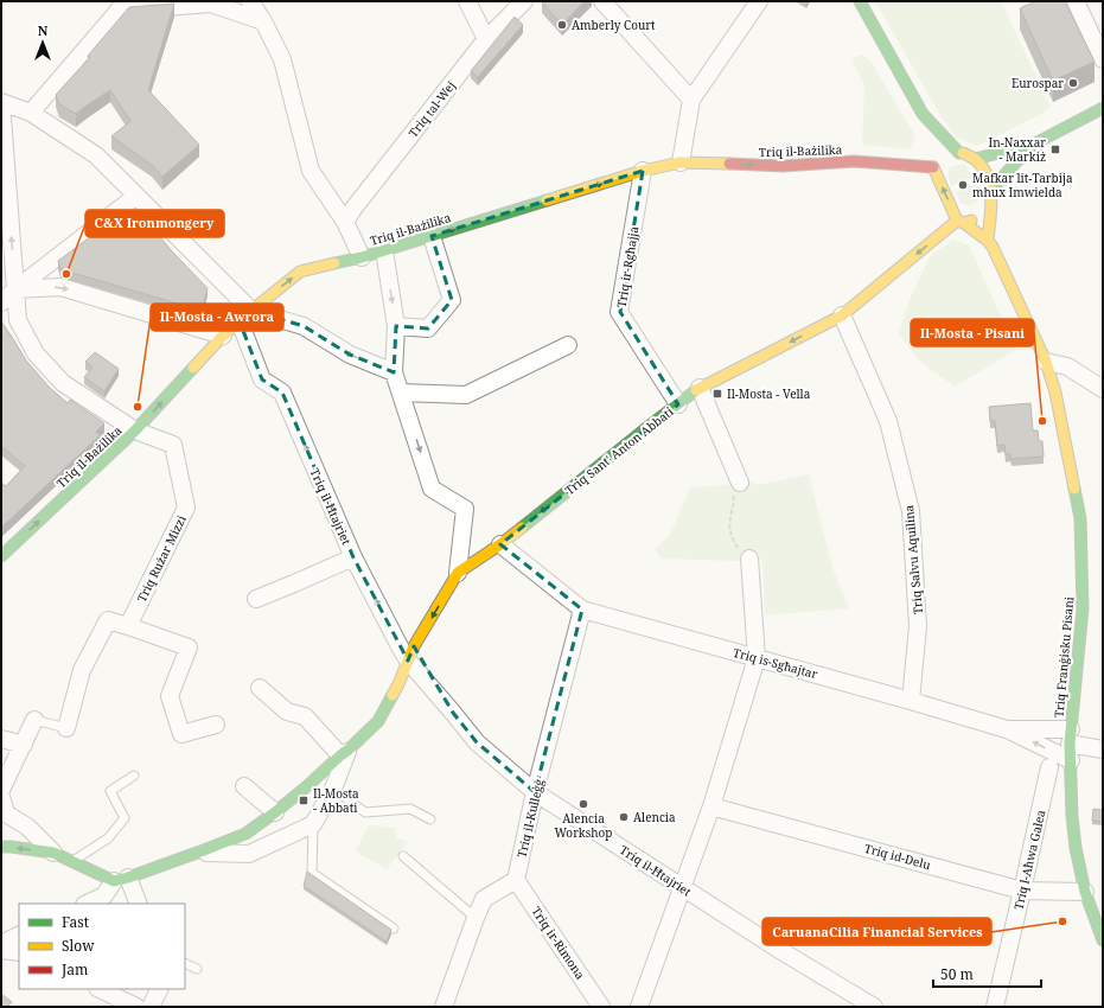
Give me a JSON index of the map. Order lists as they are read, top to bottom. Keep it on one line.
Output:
{"streets":{"street":["Triq tal-Wej","Triq il-Bażilika","Triq ir-Rgħajja","Triq Sant' Anton Abbati","Triq il-Ħtajriet","Triq Rużar Mizzi","Triq Salvu Aquilina","Triq Franġisku Pisani","Triq is-Sgħajtar","Triq il-Kulleġġ","Triq id-Delu","Triq l-Aħwa Galea","Triq ir-Rimona"]},"crossings":[["Triq il-Bażilika","Triq ir-Rgħajja"],["Triq il-Bażilika","Triq il-Ħtajriet"],["Triq il-Bażilika","Triq Rużar Mizzi"],["Triq ir-Rgħajja","Triq Sant' Anton Abbati"],["Triq Sant' Anton Abbati","Triq il-Ħtajriet"],["Triq Sant' Anton Abbati","Triq Salvu Aquilina"],["Triq Sant' Anton Abbati","Triq Franġisku Pisani"],["Triq Sant' Anton Abbati","Triq is-Sgħajtar"],["Triq il-Ħtajriet","Triq il-Kulleġġ"],["Triq Salvu Aquilina","Triq is-Sgħajtar"],["Triq Franġisku Pisani","Triq is-Sgħajtar"],["Triq Franġisku Pisani","Triq id-Delu"],["Triq is-Sgħajtar","Triq il-Kulleġġ"],["Triq il-Kulleġġ","Triq ir-Rimona"],["Triq id-Delu","Triq l-Aħwa Galea"]],"one_way":["Triq il-Bażilika","Triq Sant' Anton Abbati"],"places":{"other":["Amberly Court","Eurospar","Mafkar lit-Tarbija mhux Imwielda","C&X Ironmongery","Il-Mosta - Awrora","Il-Mosta - Pisani","Alencia Workshop","Alencia","CaruanaCilia Financial Services"],"transit":["In-Naxxar - Markiż","Il-Mosta - Vella","Il-Mosta - Abbati"]},"legend":["Fast","Slow","Jam"],"scale_bar":"50 m","north":"top"}
